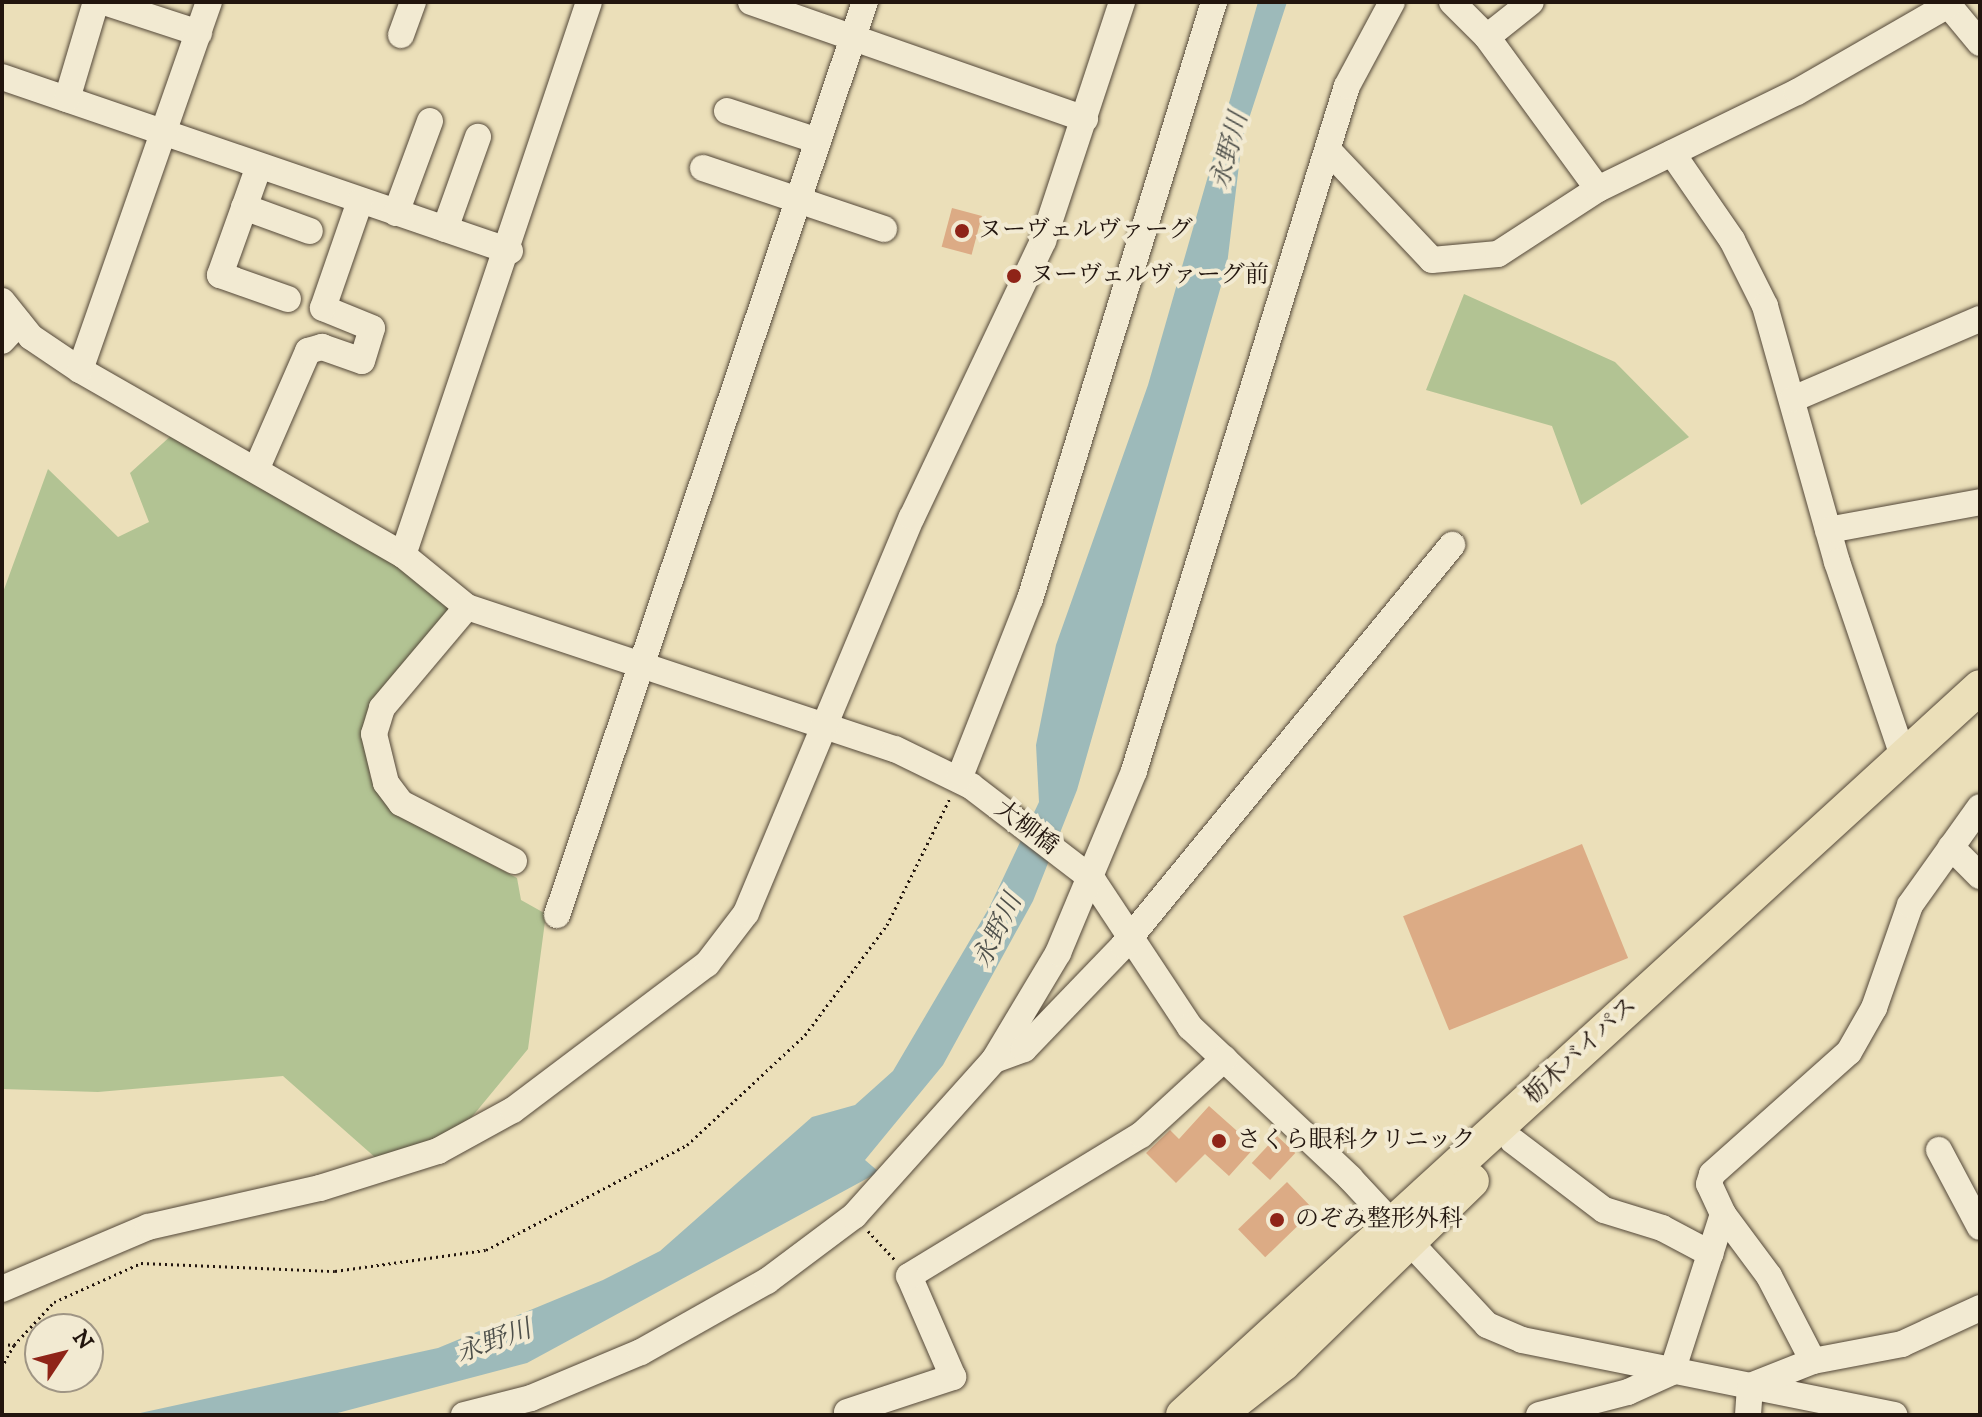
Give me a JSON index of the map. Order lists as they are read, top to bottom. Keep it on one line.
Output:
{"streets":{"main road":["栃木バイパス"],"street":["大柳橋"]},"crossings":[["大柳橋","栃木バイパス"]],"water":["永野川"],"places":["ヌーヴェルヴァーグ","ヌーヴェルヴァーグ前","さくら眼科クリニック","のぞみ整形外科"],"north":"top right"}
